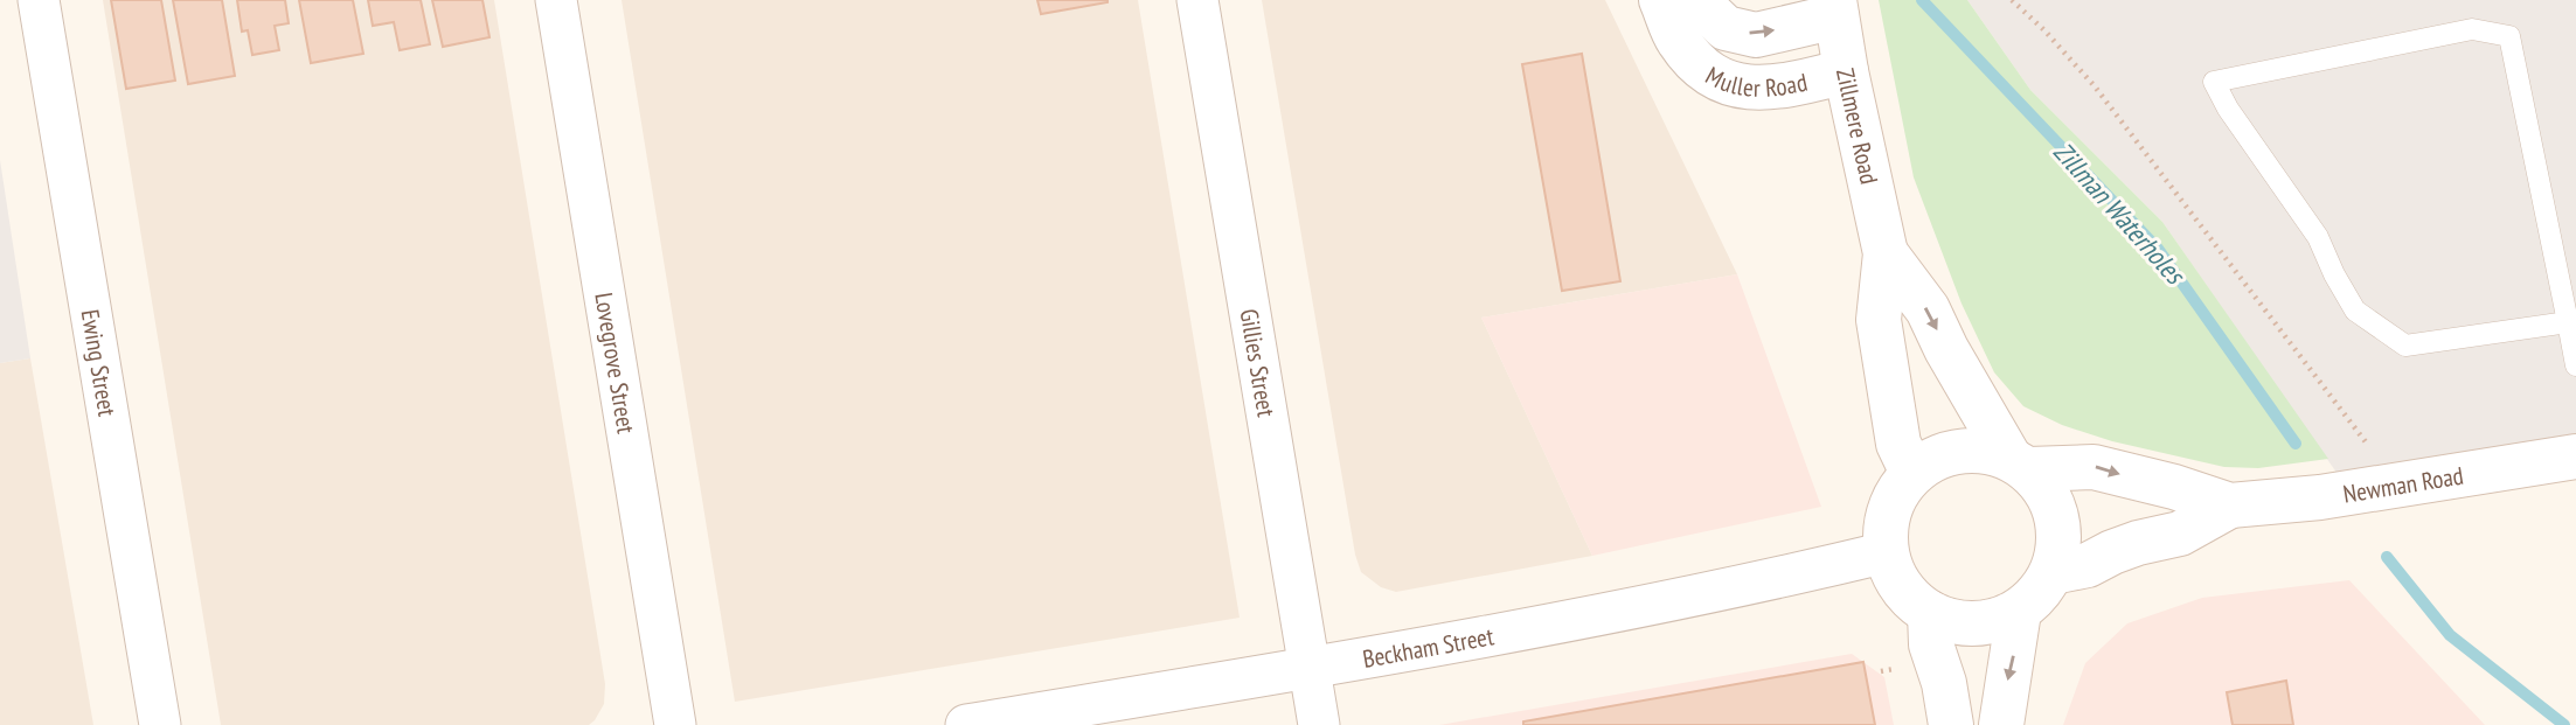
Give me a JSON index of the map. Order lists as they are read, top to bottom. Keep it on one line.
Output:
{"streets":{"main road":["Muller Road","Zillmere Road","Newman Road"],"street":["Ewing Street","Lovegrove Street","Gillies Street","Beckham Street"]},"crossings":[["Muller Road","Zillmere Road"],["Zillmere Road","Newman Road"],["Zillmere Road","Beckham Street"],["Gillies Street","Beckham Street"],["Newman Road","Beckham Street"]],"water":["Zillman Waterholes"]}
